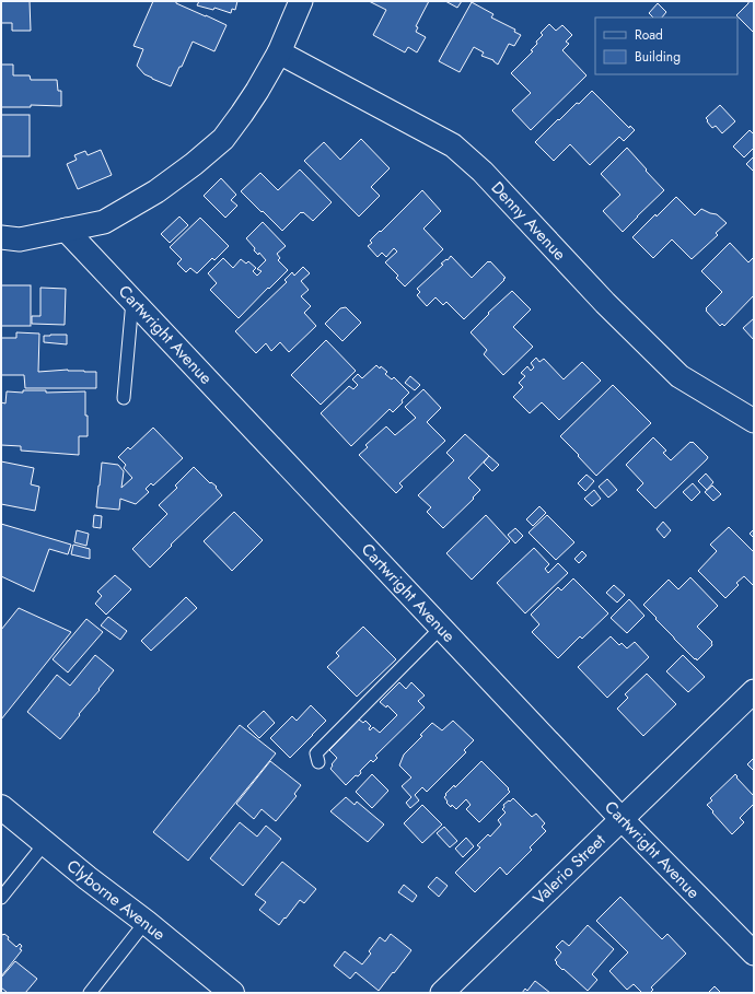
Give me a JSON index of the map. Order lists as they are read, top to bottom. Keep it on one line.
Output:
{"streets":{"main road":["Clyborne Avenue"],"street":["Denny Avenue","Cartwright Avenue","Valerio Street"]},"crossings":[["Cartwright Avenue","Valerio Street"]],"legend":["Road","Building"]}
